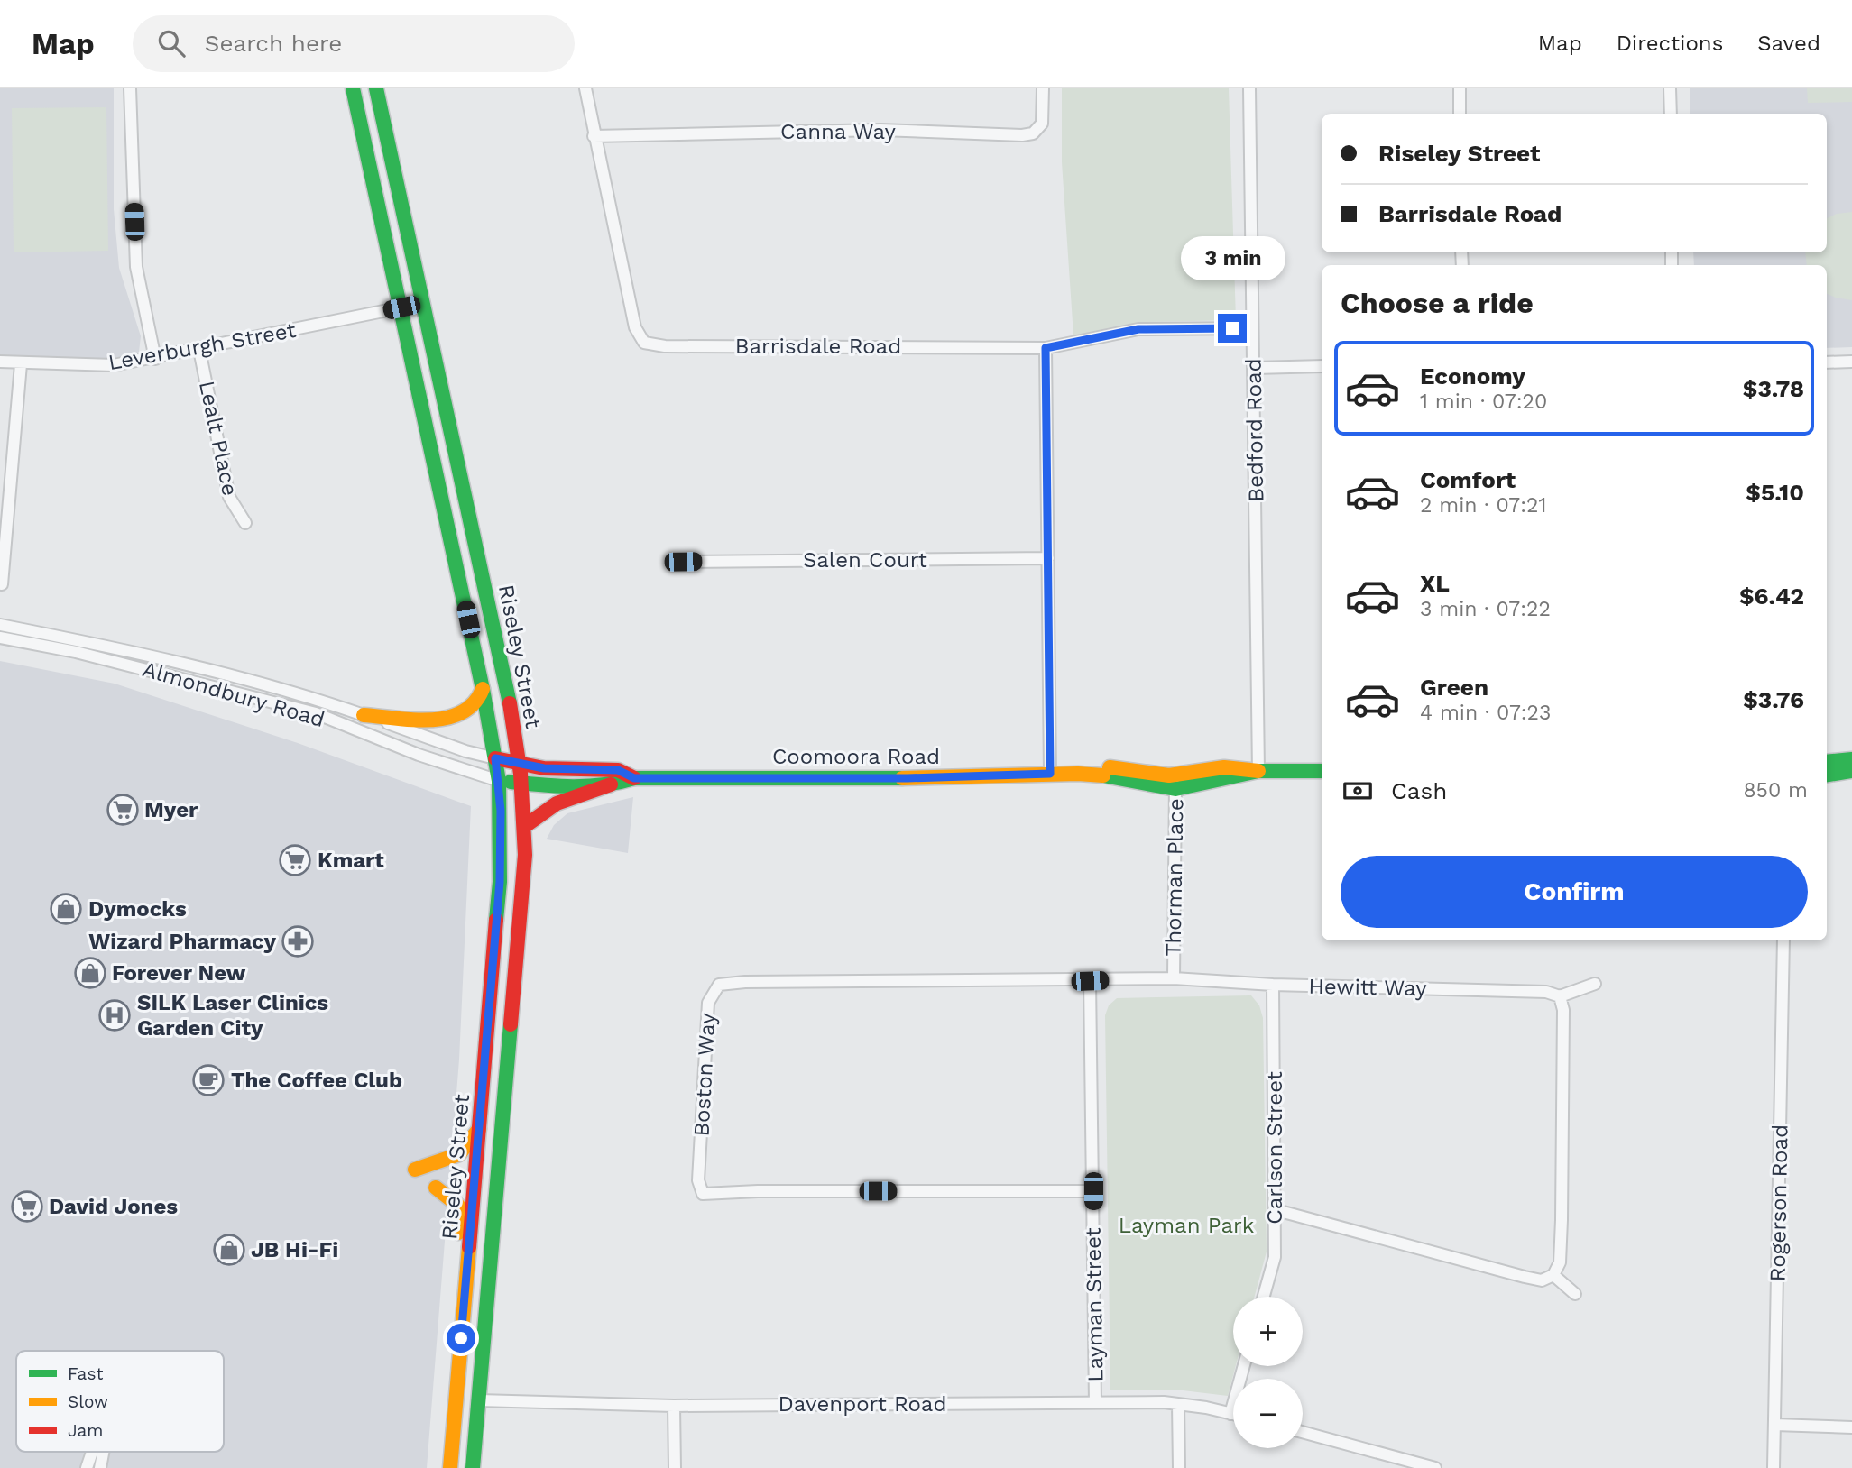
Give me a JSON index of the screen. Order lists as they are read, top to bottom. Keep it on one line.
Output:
{"streets":{"main road":["Riseley Street","Coomoora Road"],"street":["Canna Way","Leverburgh Street","Barrisdale Road","Bedford Road","Lealt Place","Salen Court","Almondbury Road","Thorman Place","Hewitt Way","Boston Way","Carlson Street","Rogerson Road","Layman Street","Davenport Road"]},"crossings":[["Canna Way","Barrisdale Road"],["Leverburgh Street","Lealt Place"],["Leverburgh Street","Riseley Street"],["Barrisdale Road","Bedford Road"],["Bedford Road","Coomoora Road"],["Riseley Street","Almondbury Road"],["Riseley Street","Coomoora Road"],["Riseley Street","Davenport Road"],["Almondbury Road","Coomoora Road"],["Coomoora Road","Thorman Place"],["Thorman Place","Hewitt Way"],["Thorman Place","Boston Way"],["Hewitt Way","Boston Way"],["Hewitt Way","Carlson Street"],["Boston Way","Layman Street"],["Layman Street","Davenport Road"]],"parks":["Layman Park"],"places":{"supermarket":["Myer","Kmart","David Jones"],"shop":["Dymocks","Forever New","JB Hi-Fi"],"pharmacy":["Wizard Pharmacy"],"hospital":["SILK Laser Clinics Garden City"],"cafe":["The Coffee Club"]},"legend":["Fast","Slow","Jam"],"page":{"header":"Map","search":"Search here","nav":["Map","Directions","Saved"],"banner":["Riseley Street","Barrisdale Road"],"bubble":"3 min","heading":"Choose a ride","list":[{"name":"Economy","note":"1 min · 07:20","value":"$3.78"},{"name":"Comfort","note":"2 min · 07:21","value":"$5.10"},{"name":"XL","note":"3 min · 07:22","value":"$6.42"},{"name":"Green","note":"4 min · 07:23","value":"$3.76"}],"pay":["Cash","850 m"],"buttons":"Confirm","map_buttons":["+","−"]}}
